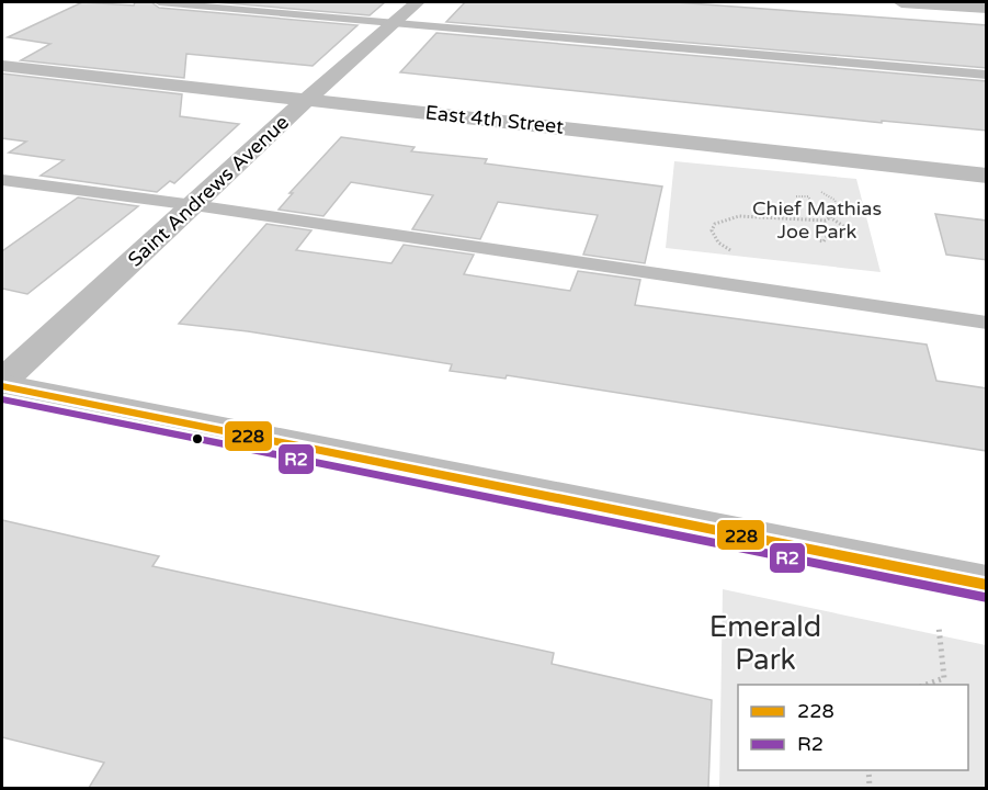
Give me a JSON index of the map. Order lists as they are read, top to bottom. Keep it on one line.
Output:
{"streets":{"street":["East 4th Street","Saint Andrews Avenue"]},"crossings":[["East 4th Street","Saint Andrews Avenue"]],"parks":["Chief Mathias Joe Park","Emerald Park"],"lines":["transit line 228","transit line R2"],"legend":["228","R2"]}
